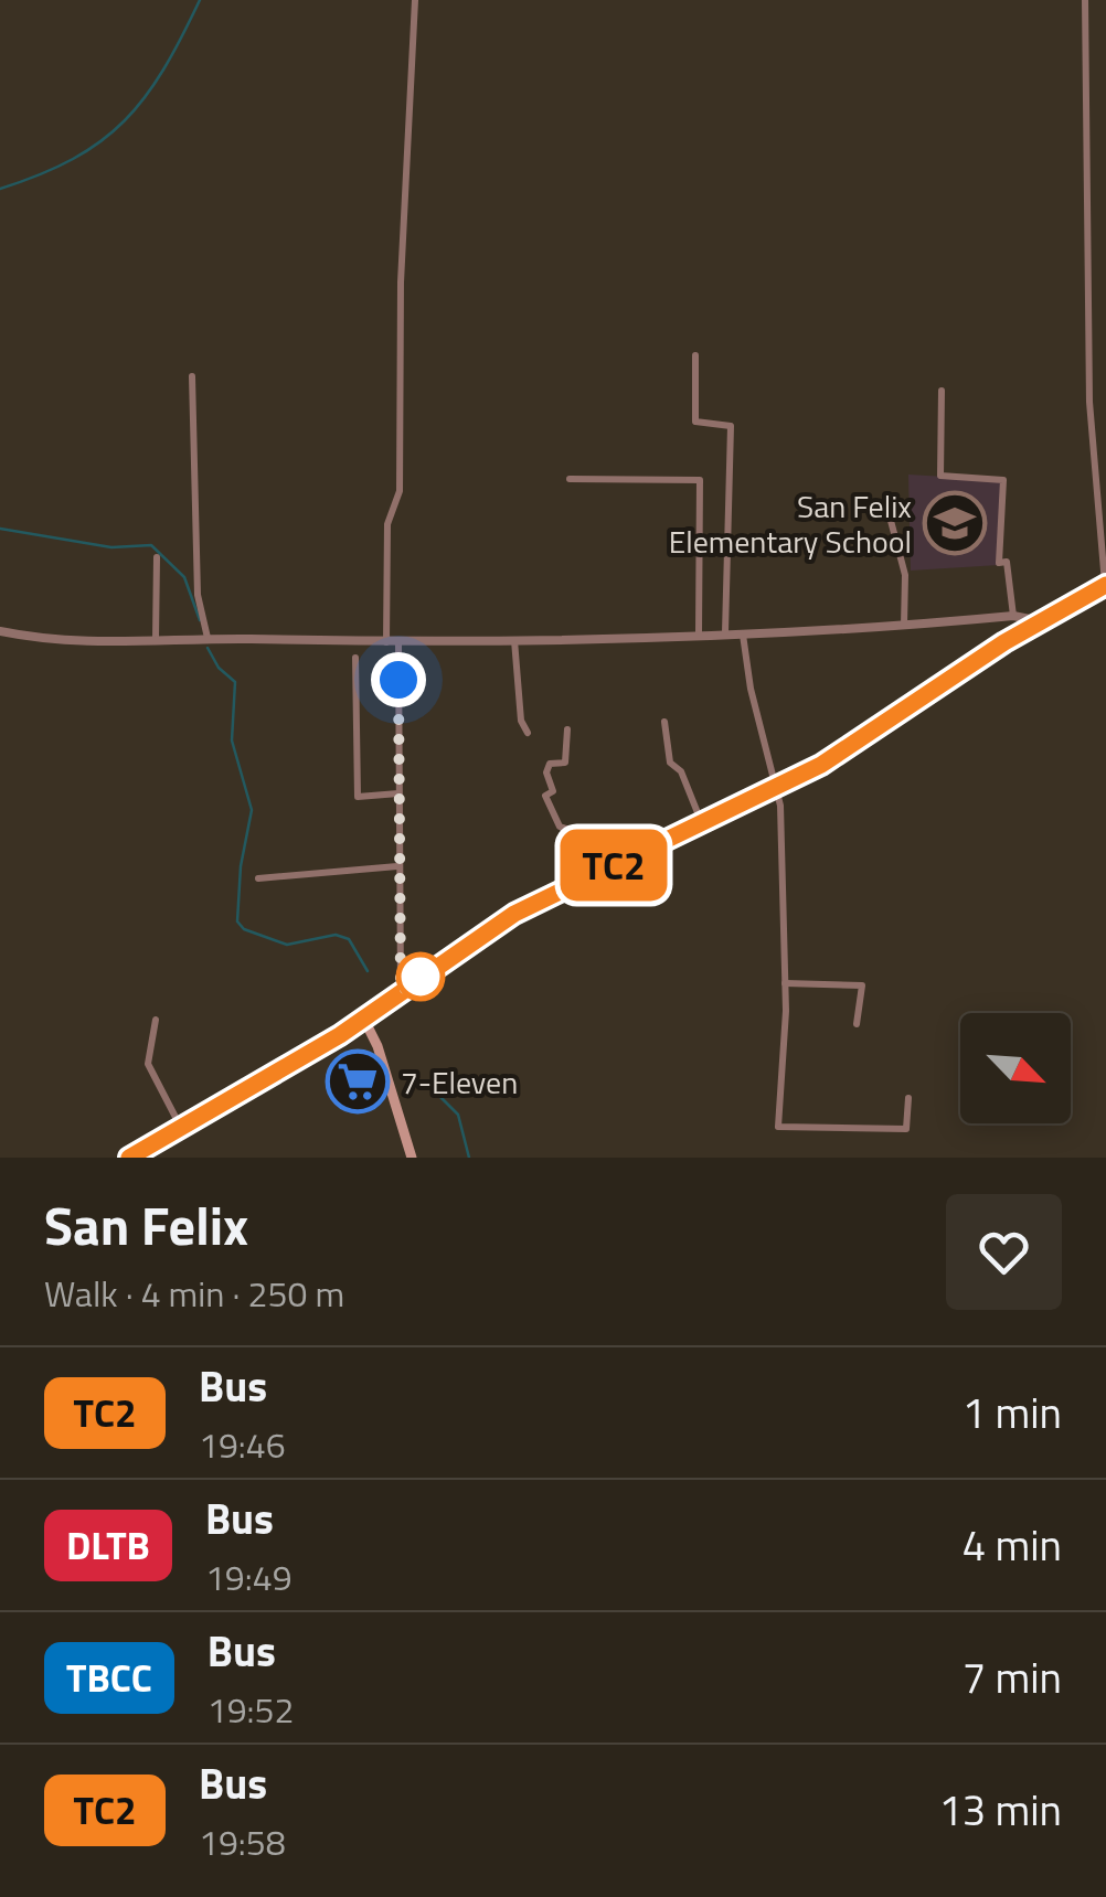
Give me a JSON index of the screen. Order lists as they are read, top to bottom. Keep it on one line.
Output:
{"places":{"school or university":["San Felix Elementary School"],"supermarket":["7-Eleven"]},"lines":["bus line TC2"],"north":"bottom right","page":{"on_map":"TC2","heading":["San Felix","Walk · 4 min · 250 m"],"list":[{"mark":"TC2","name":"Bus","note":"19:46","value":"1 min"},{"mark":"DLTB","name":"Bus","note":"19:49","value":"4 min"},{"mark":"TBCC","name":"Bus","note":"19:52","value":"7 min"},{"mark":"TC2","name":"Bus","note":"19:58","value":"13 min"}]}}
